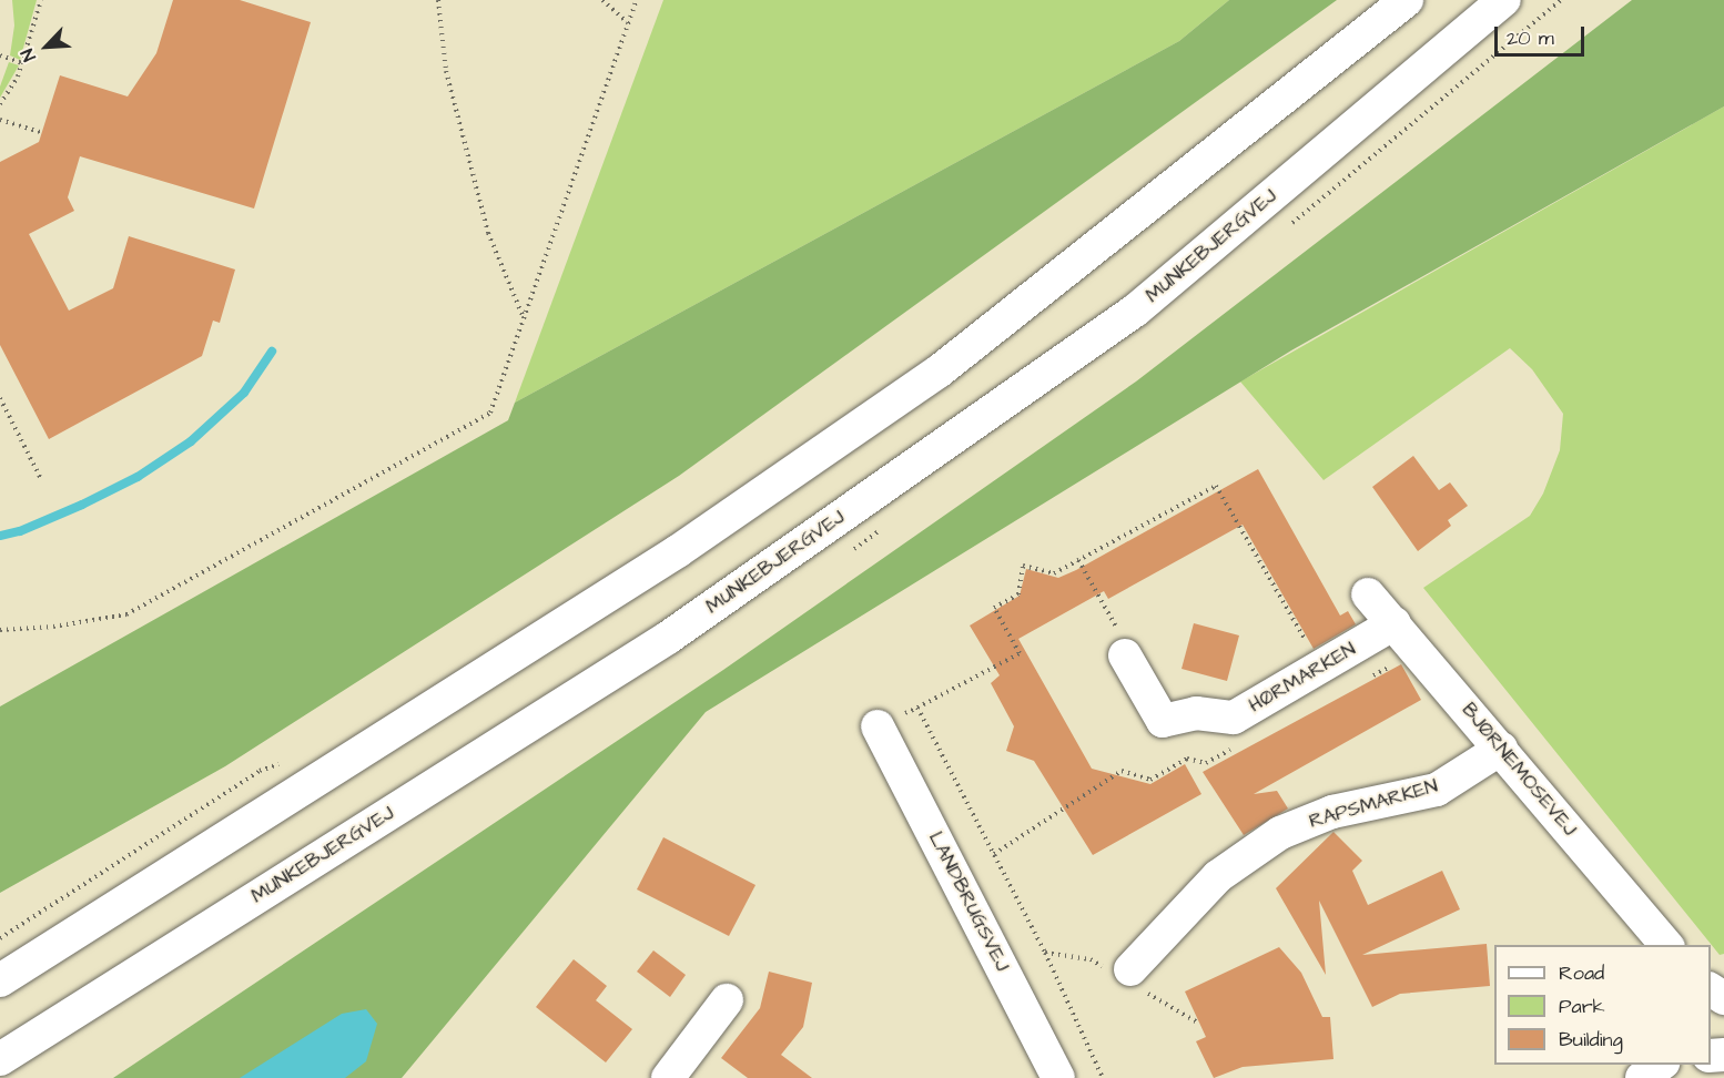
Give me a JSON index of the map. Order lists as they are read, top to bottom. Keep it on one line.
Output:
{"streets":{"street":["MUNKEBJERGVEJ","HØRMARKEN","BJØRNEMOSEVEJ","RAPSMARKEN","LANDBRUGSVEJ"]},"crossings":[["HØRMARKEN","BJØRNEMOSEVEJ"],["BJØRNEMOSEVEJ","RAPSMARKEN"]],"legend":["Road","Park","Building"],"scale_bar":"20 m","north":"bottom left"}
